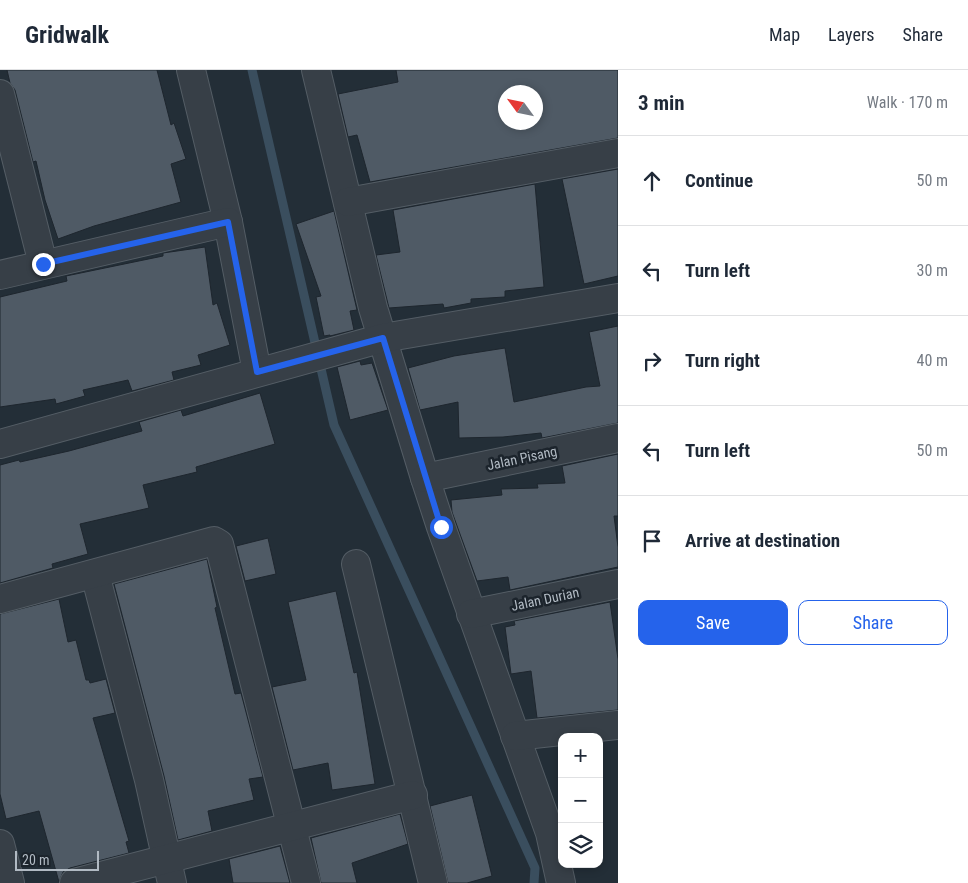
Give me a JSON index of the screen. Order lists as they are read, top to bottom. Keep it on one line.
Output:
{"streets":{"street":["Jalan Pisang","Jalan Durian"]},"scale_bar":"20 m","north":"top left","page":{"header":"Gridwalk","nav":["Map","Layers","Share"],"heading":["3 min","Walk · 170 m"],"list":[["Continue","50 m"],["Turn left","30 m"],["Turn right","40 m"],["Turn left","50 m"],"Arrive at destination"],"buttons":["Save","Share"],"map_buttons":["+","−"],"scale":"20 m"}}
